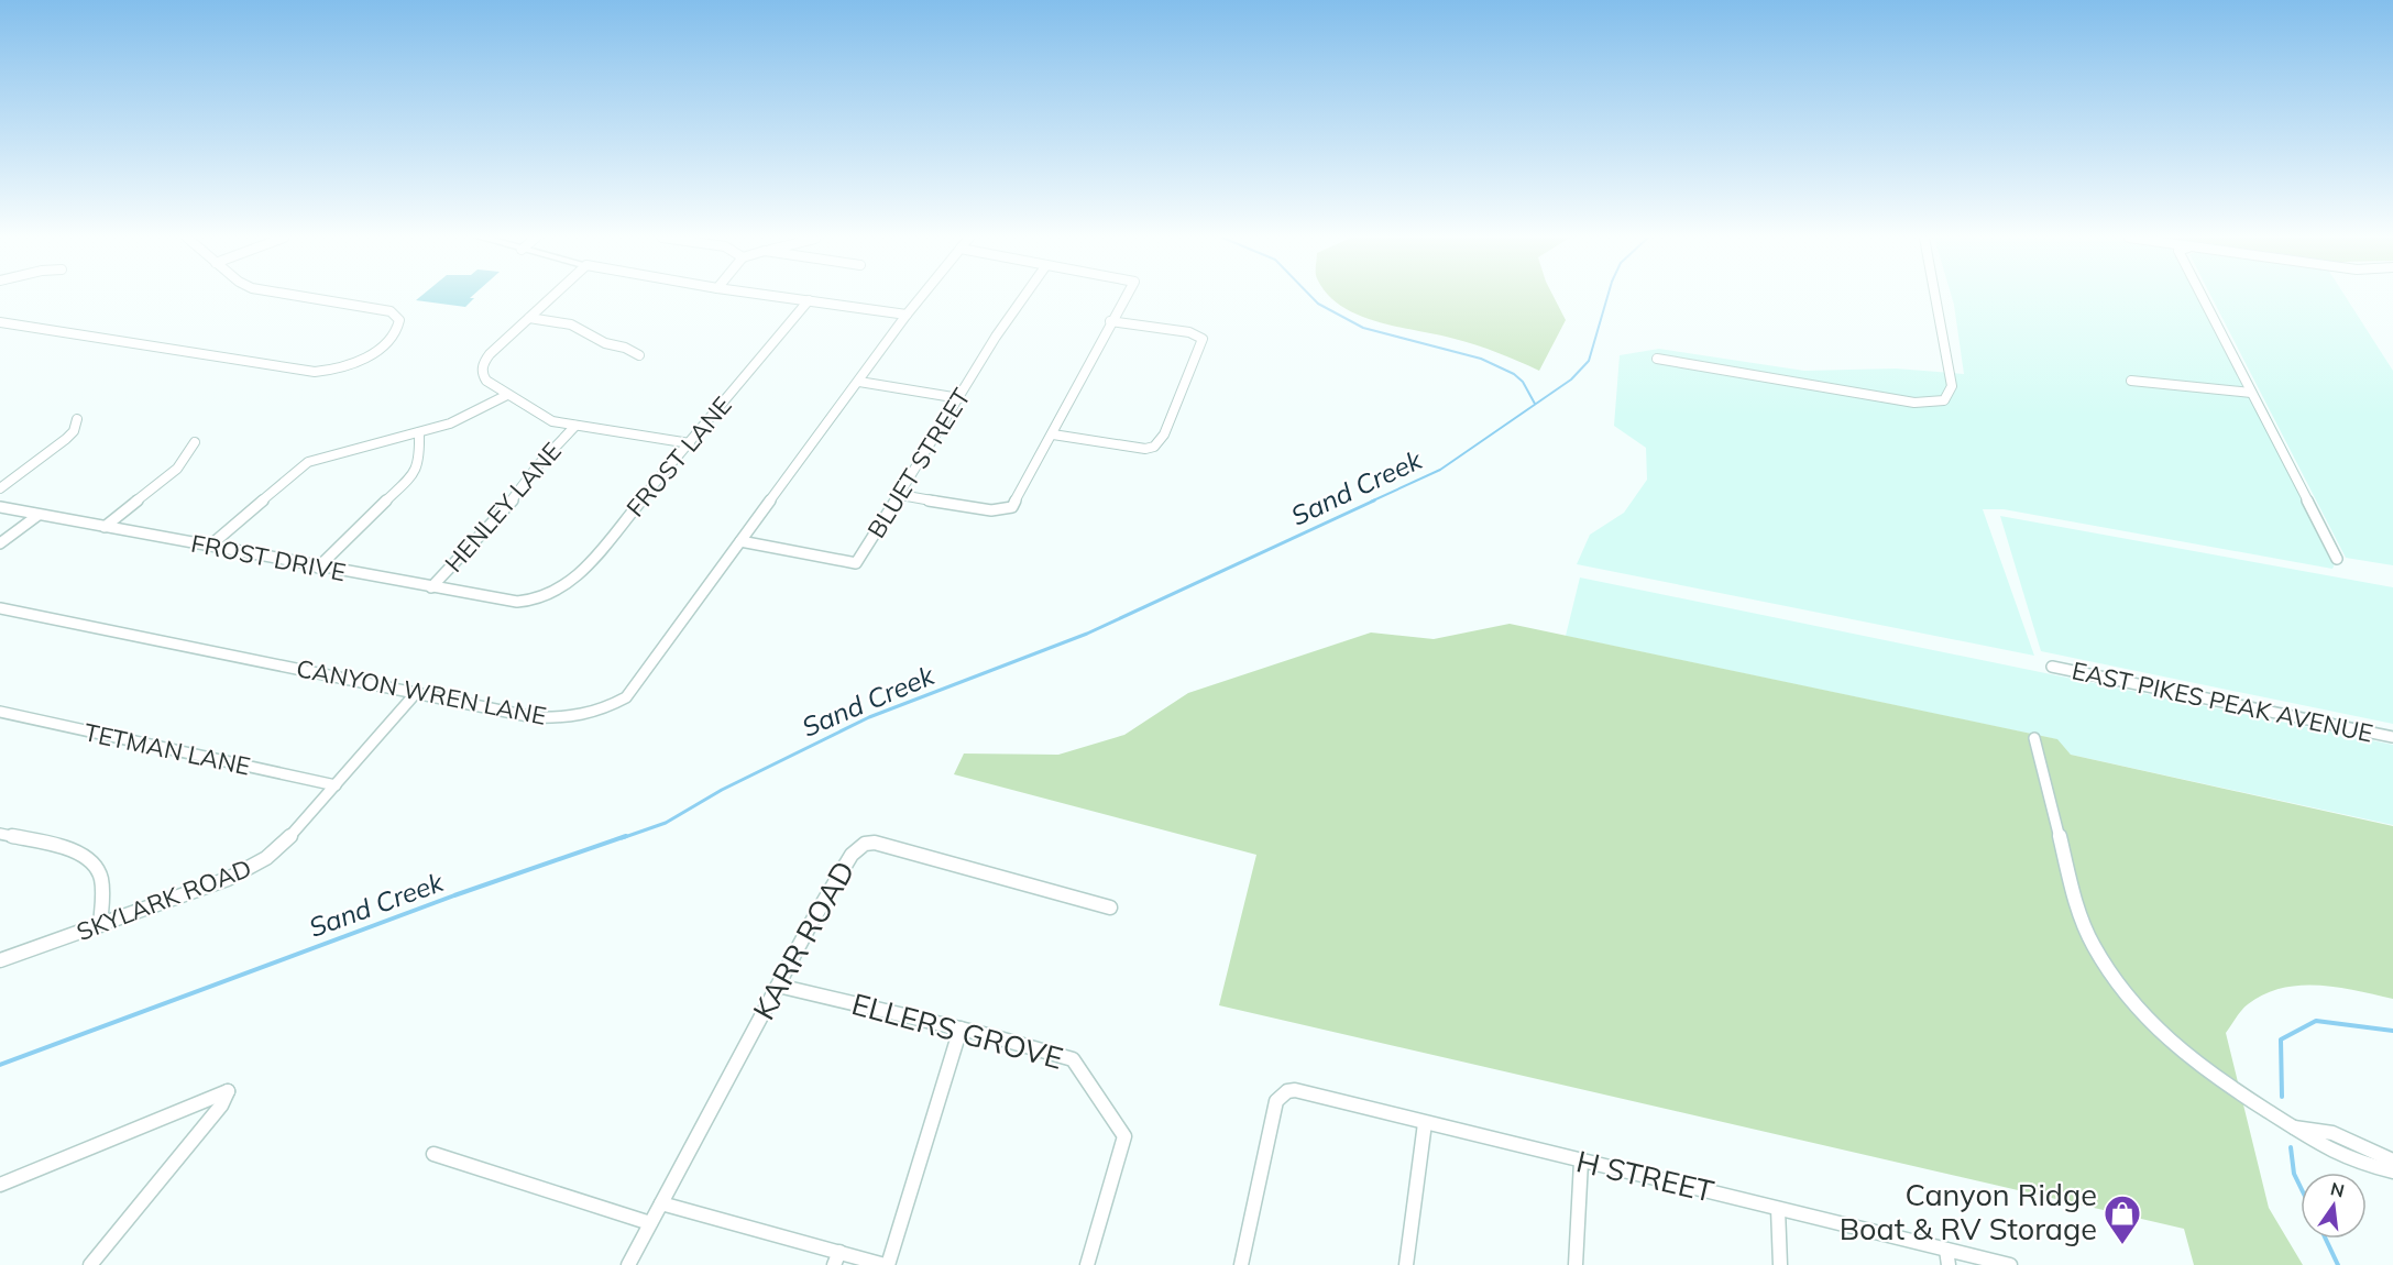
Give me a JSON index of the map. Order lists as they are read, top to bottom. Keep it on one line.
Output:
{"streets":{"street":["FROST LANE","BLUET STREET","HENLEY LANE","FROST DRIVE","CANYON WREN LANE","EAST PIKES PEAK AVENUE","TETMAN LANE","SKYLARK ROAD","KARR ROAD","ELLERS GROVE","H STREET"]},"crossings":[["FROST LANE","FROST DRIVE"],["BLUET STREET","CANYON WREN LANE"],["HENLEY LANE","FROST DRIVE"],["CANYON WREN LANE","SKYLARK ROAD"],["TETMAN LANE","SKYLARK ROAD"],["KARR ROAD","ELLERS GROVE"]],"water":["Sand Creek"],"places":{"shop":["Canyon Ridge Boat & RV Storage"]},"north":"top"}
